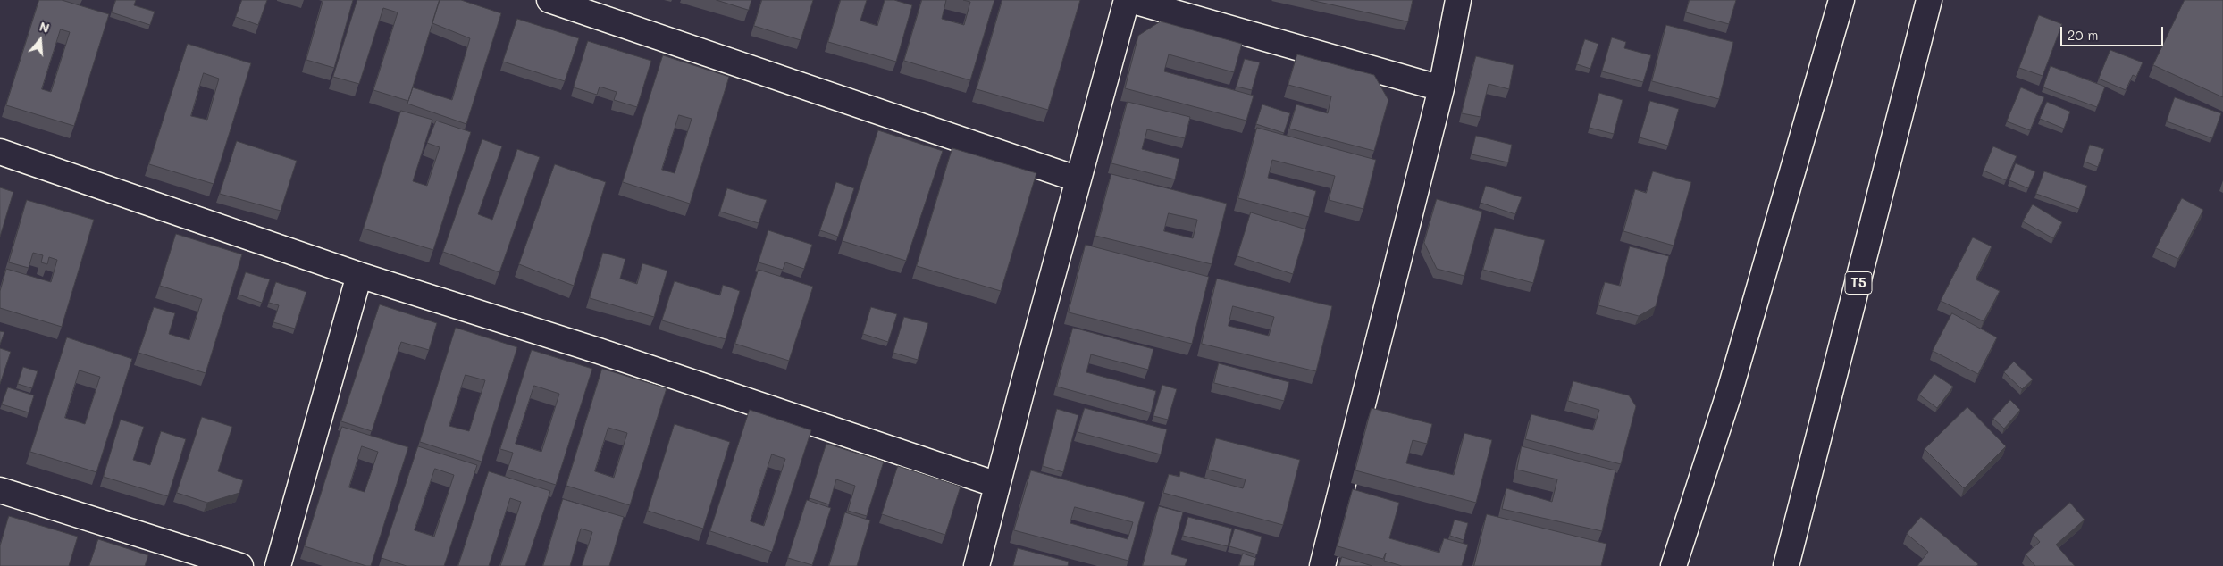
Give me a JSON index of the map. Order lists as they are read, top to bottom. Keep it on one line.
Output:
{"streets":{"main road":["T5"]},"scale_bar":"20 m","north":"top"}
